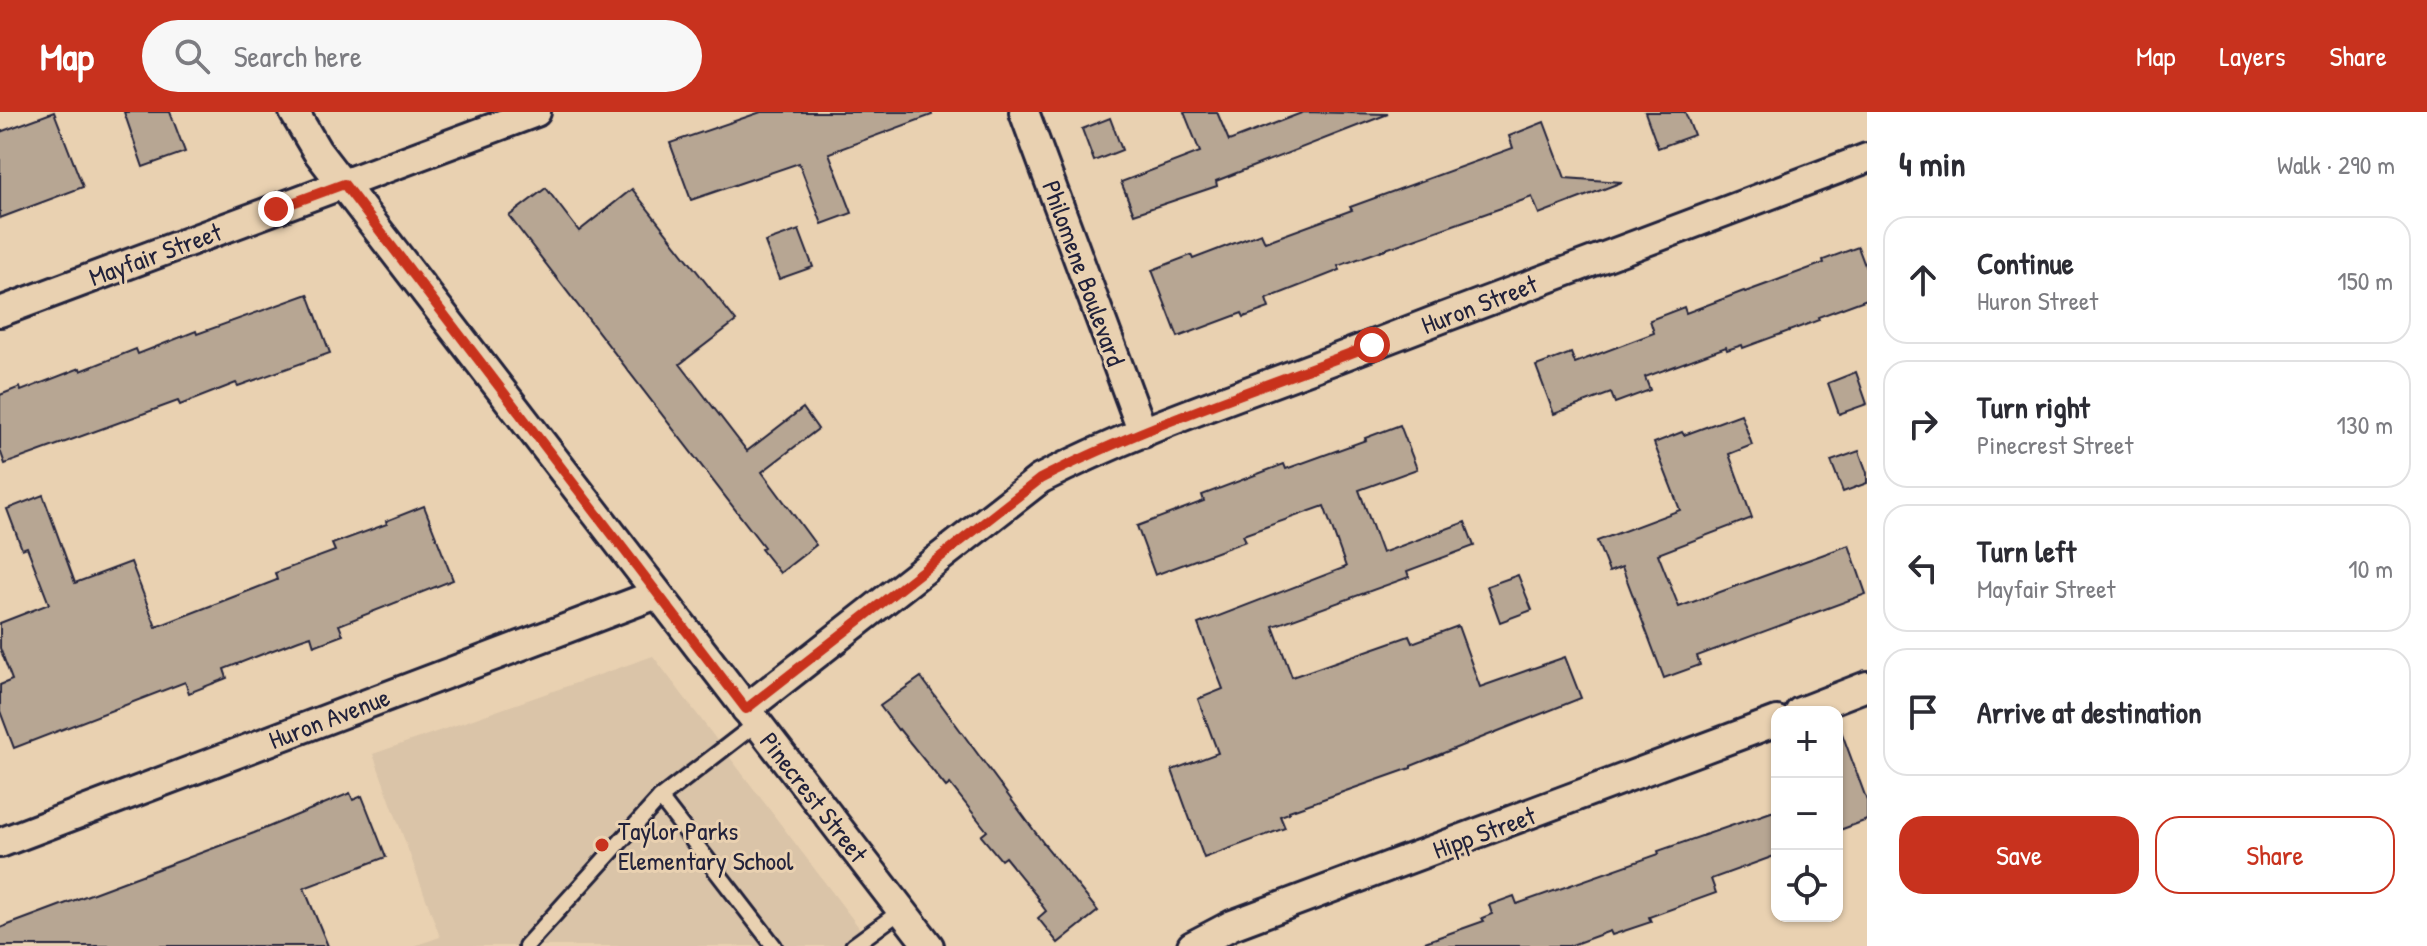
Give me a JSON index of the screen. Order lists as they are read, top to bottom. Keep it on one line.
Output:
{"streets":{"street":["Mayfair Street","Philomene Boulevard","Huron Street","Huron Avenue","Pinecrest Street","Hipp Street"]},"crossings":[["Mayfair Street","Pinecrest Street"],["Philomene Boulevard","Huron Street"],["Huron Street","Pinecrest Street"],["Huron Avenue","Pinecrest Street"]],"places":["Taylor Parks Elementary School"],"page":{"header":"Map","search":"Search here","nav":["Map","Layers","Share"],"heading":["4 min","Walk · 290 m"],"list":[["Continue","Huron Street","150 m"],["Turn right","Pinecrest Street","130 m"],["Turn left","Mayfair Street","10 m"],"Arrive at destination"],"map_buttons":["+","−"],"buttons":["Save","Share"]}}
